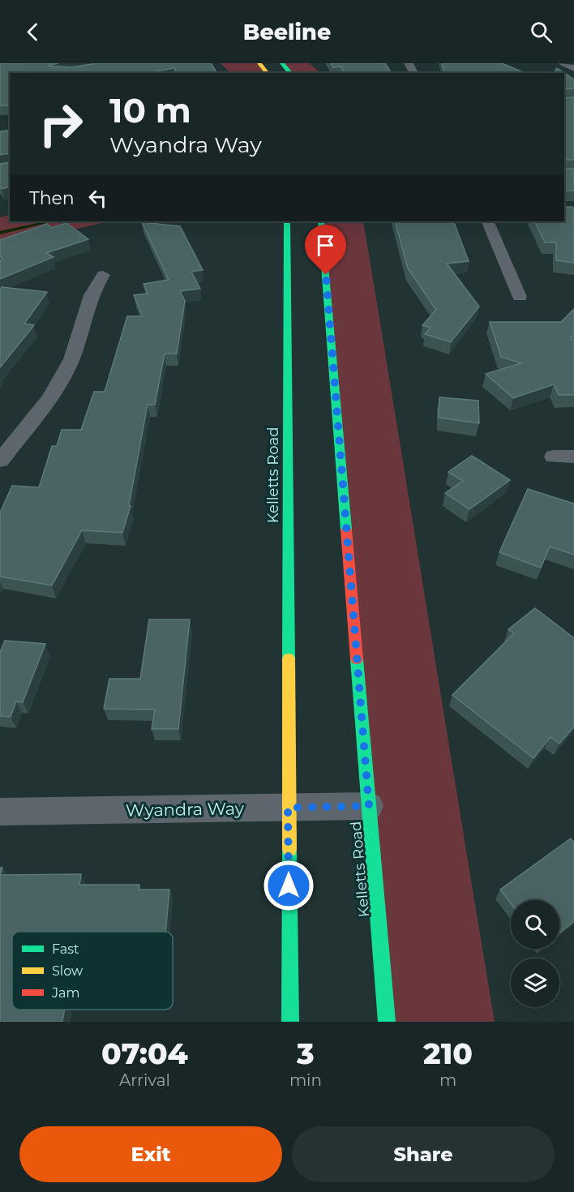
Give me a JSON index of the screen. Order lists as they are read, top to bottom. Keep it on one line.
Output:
{"streets":{"main road":["Kelletts Road"],"street":["Wyandra Way"]},"crossings":[["Kelletts Road","Wyandra Way"]],"legend":["Fast","Slow","Jam"],"page":{"header":"Beeline","turn":["10 m","Wyandra Way"],"then":"Then","eta":["07:04","Arrival","3","min","210","m"],"buttons":["Exit","Share"]}}
